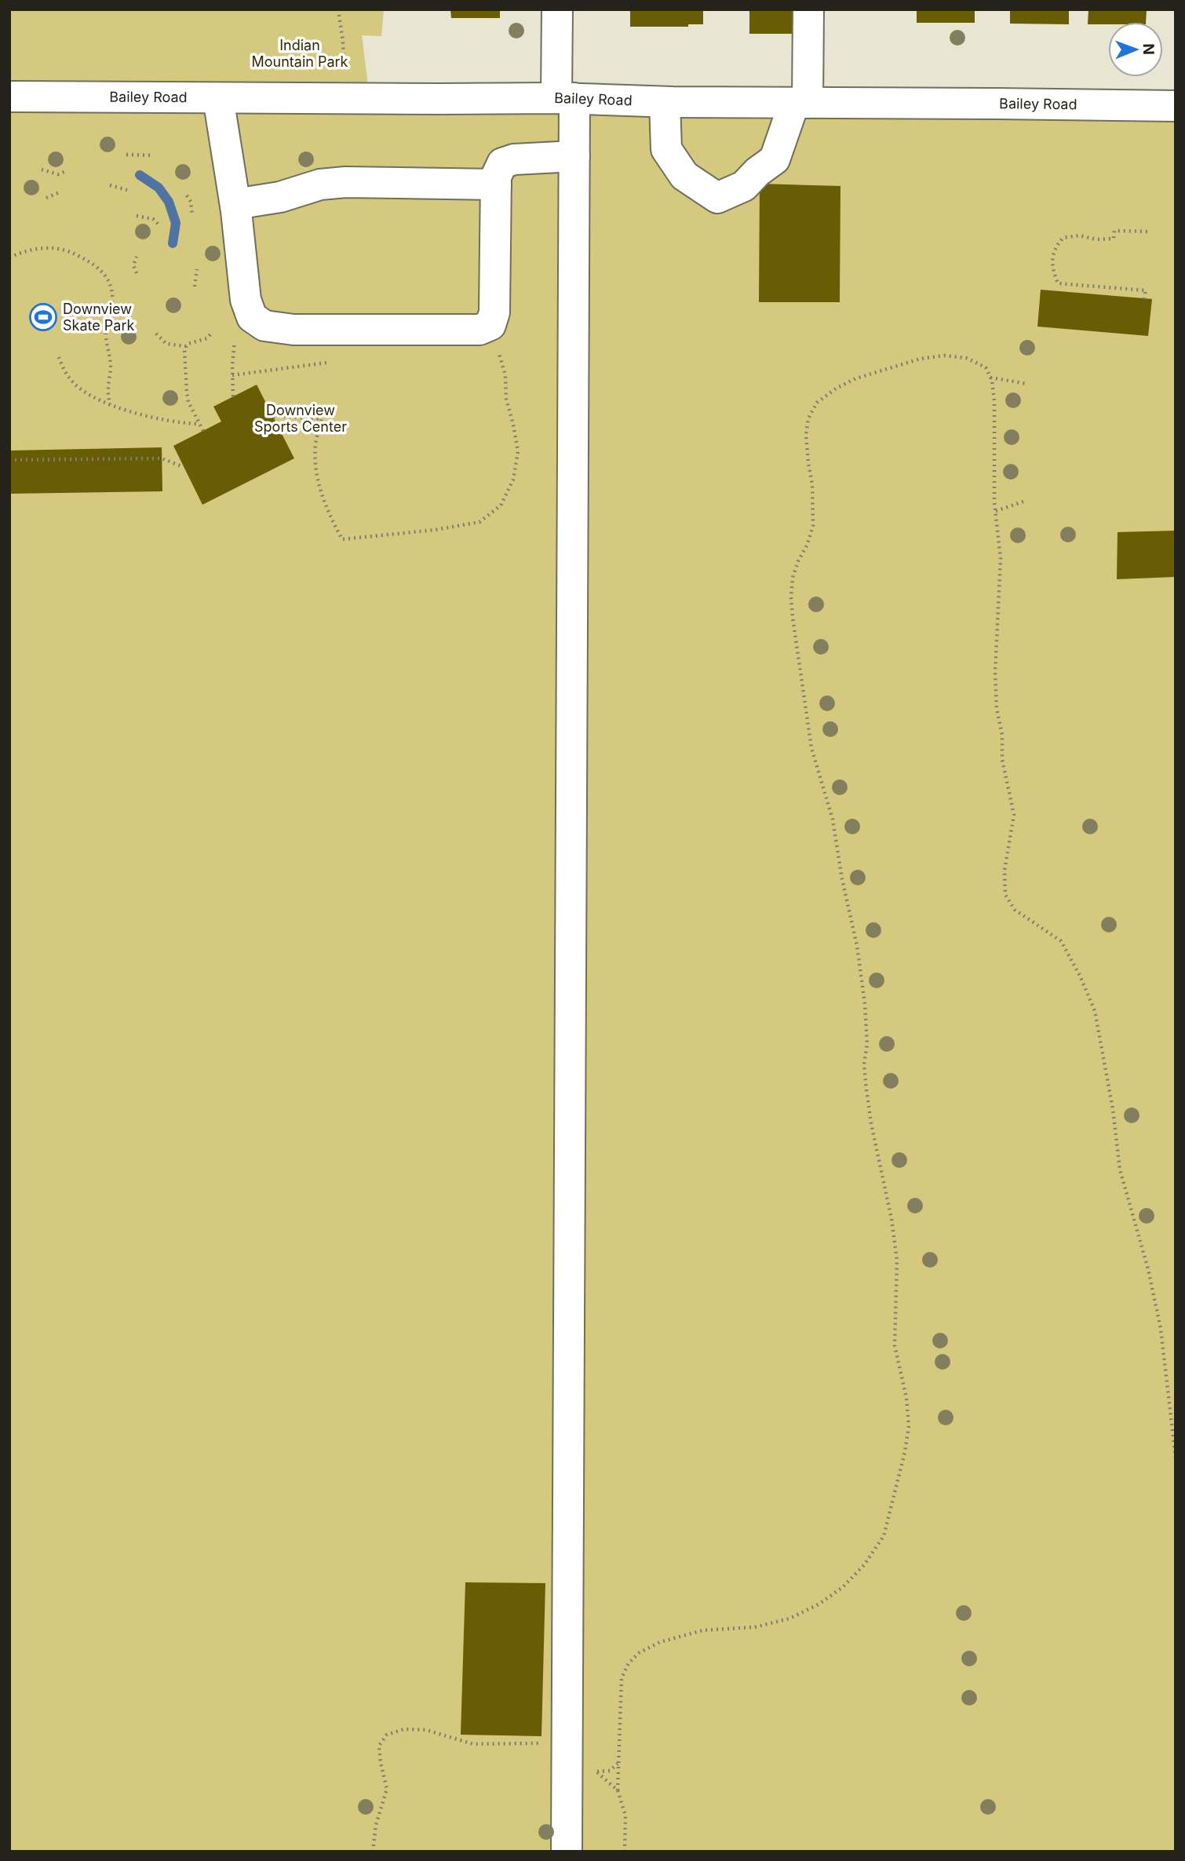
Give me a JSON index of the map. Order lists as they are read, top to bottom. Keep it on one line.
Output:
{"streets":{"street":["Bailey Road"]},"parks":["Indian Mountain Park","Downview Sports Center"],"places":{"sports":["Downview Skate Park"]},"north":"right"}
